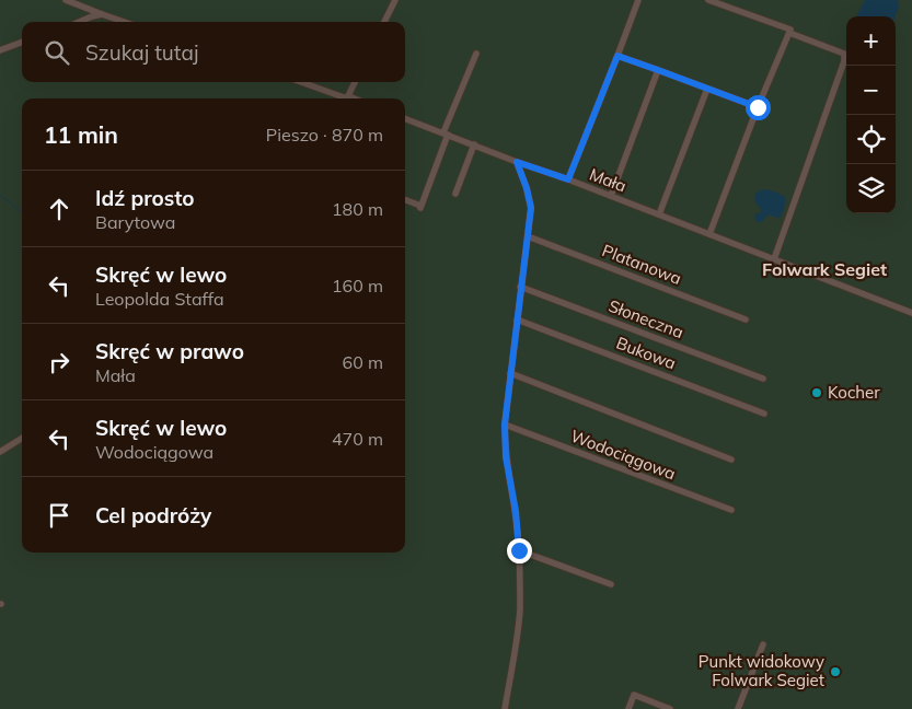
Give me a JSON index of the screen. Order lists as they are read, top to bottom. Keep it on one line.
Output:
{"streets":{"street":["Mała","Platanowa","Słoneczna","Bukowa","Wodociągowa"]},"districts":["Folwark Segiet"],"places":["Kocher","Punkt widokowy Folwark Segiet"],"page":{"map_buttons":["+","−"],"search":"Szukaj tutaj","heading":["11 min","Pieszo · 870 m"],"list":[["Idź prosto","Barytowa","180 m"],["Skręć w lewo","Leopolda Staffa","160 m"],["Skręć w prawo","Mała","60 m"],["Skręć w lewo","Wodociągowa","470 m"],"Cel podróży"]}}
